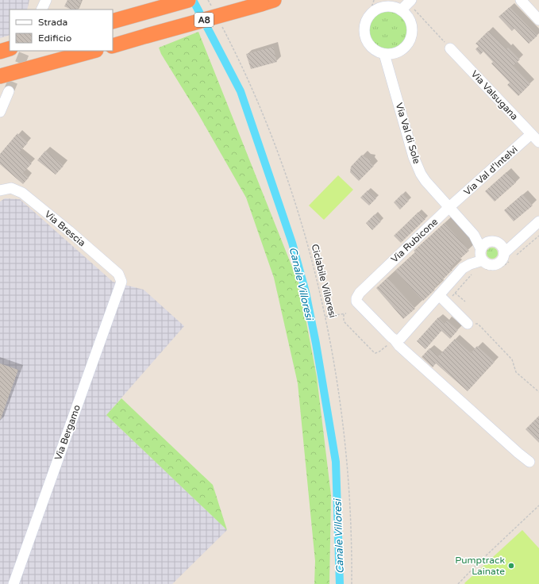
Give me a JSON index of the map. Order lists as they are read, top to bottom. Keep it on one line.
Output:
{"streets":{"highway":["A8"],"street":["Via Valsugana","Via Val di Sole","Via Val d'Intelvi","Via Brescia","Via Rubicone","Via Bergamo"],"path":["Ciclabile Villoresi"]},"crossings":[["Via Valsugana","Via Val d'Intelvi"],["Via Val di Sole","Via Val d'Intelvi"],["Via Val di Sole","Via Rubicone"],["Via Val d'Intelvi","Via Rubicone"],["Via Brescia","Via Bergamo"]],"water":["Canale Villoresi"],"places":["Pumptrack Lainate"],"legend":["Strada","Edificio"]}
